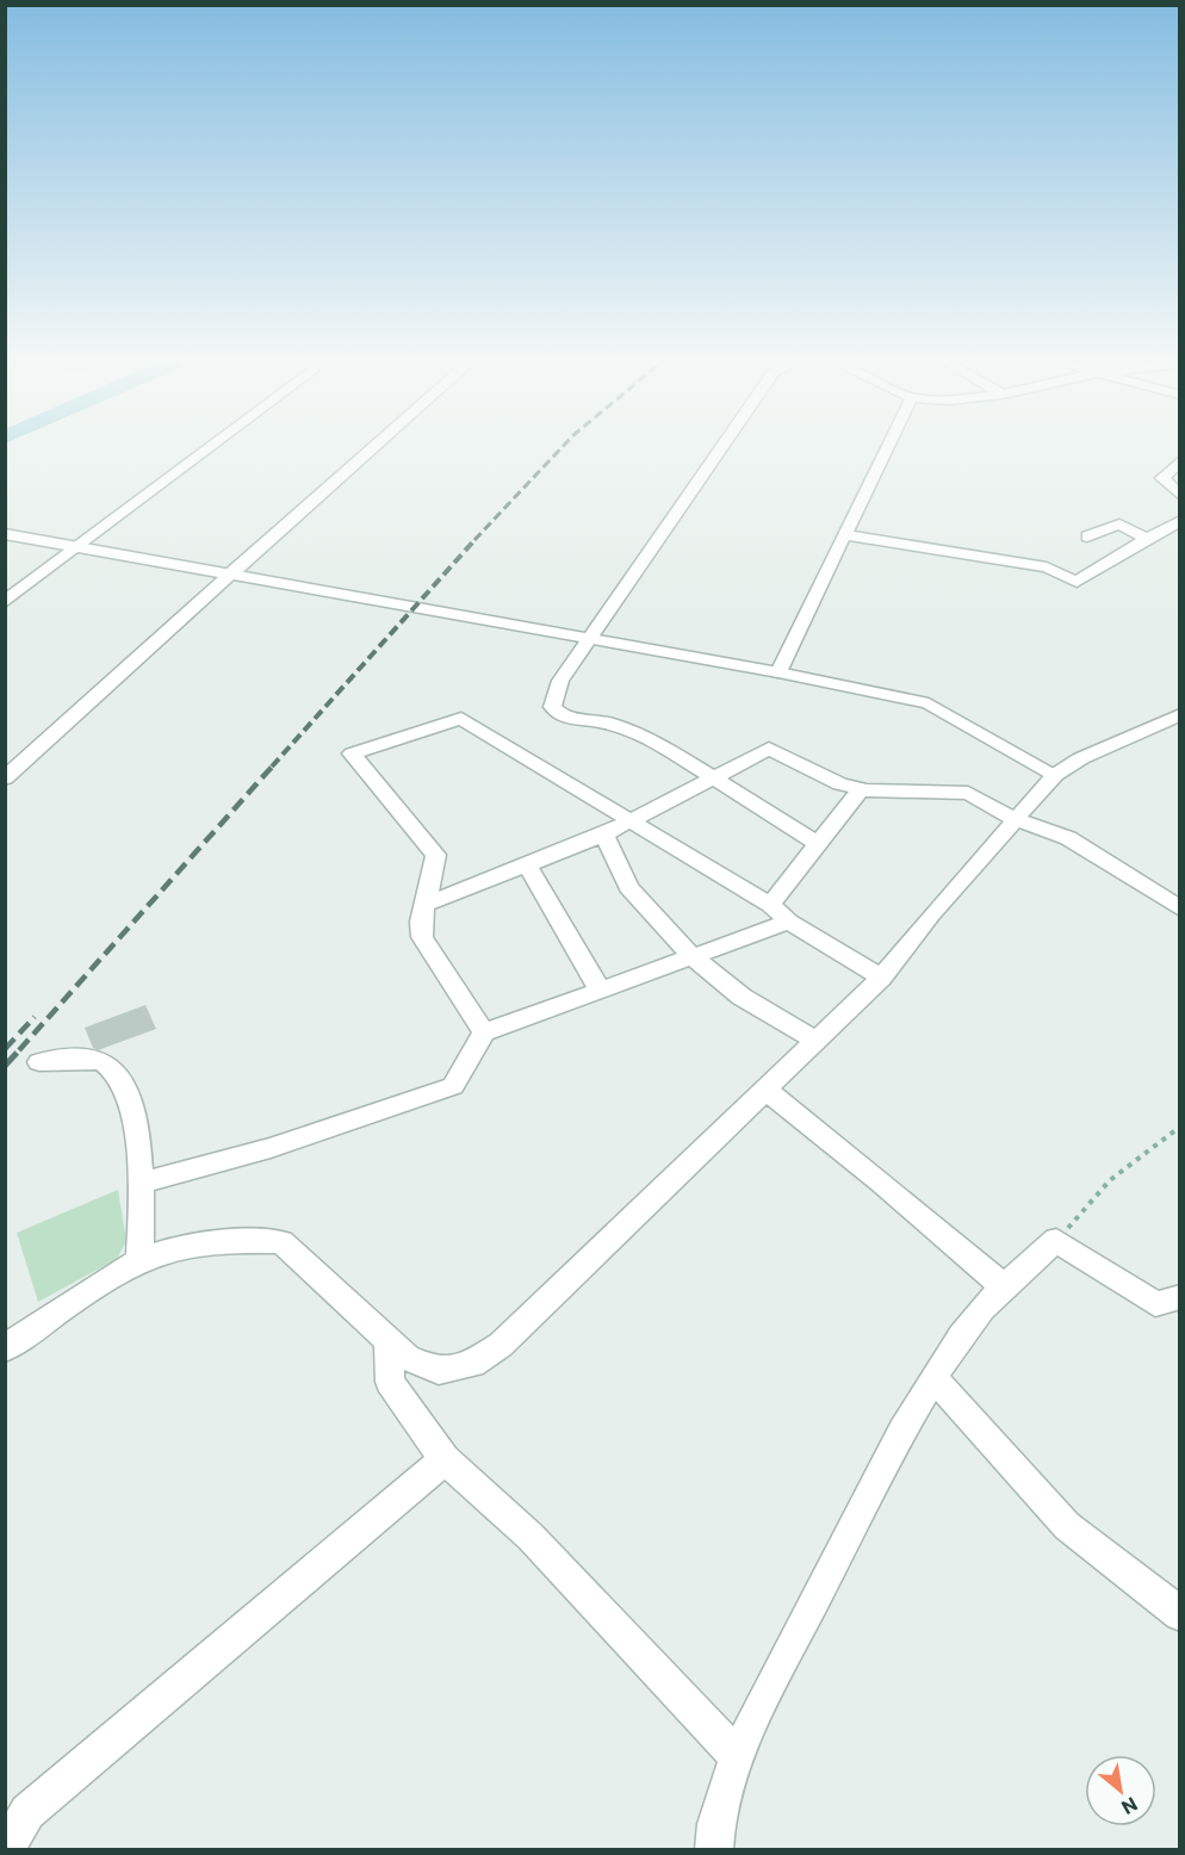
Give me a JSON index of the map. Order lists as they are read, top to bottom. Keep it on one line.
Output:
{"north":"bottom right"}
